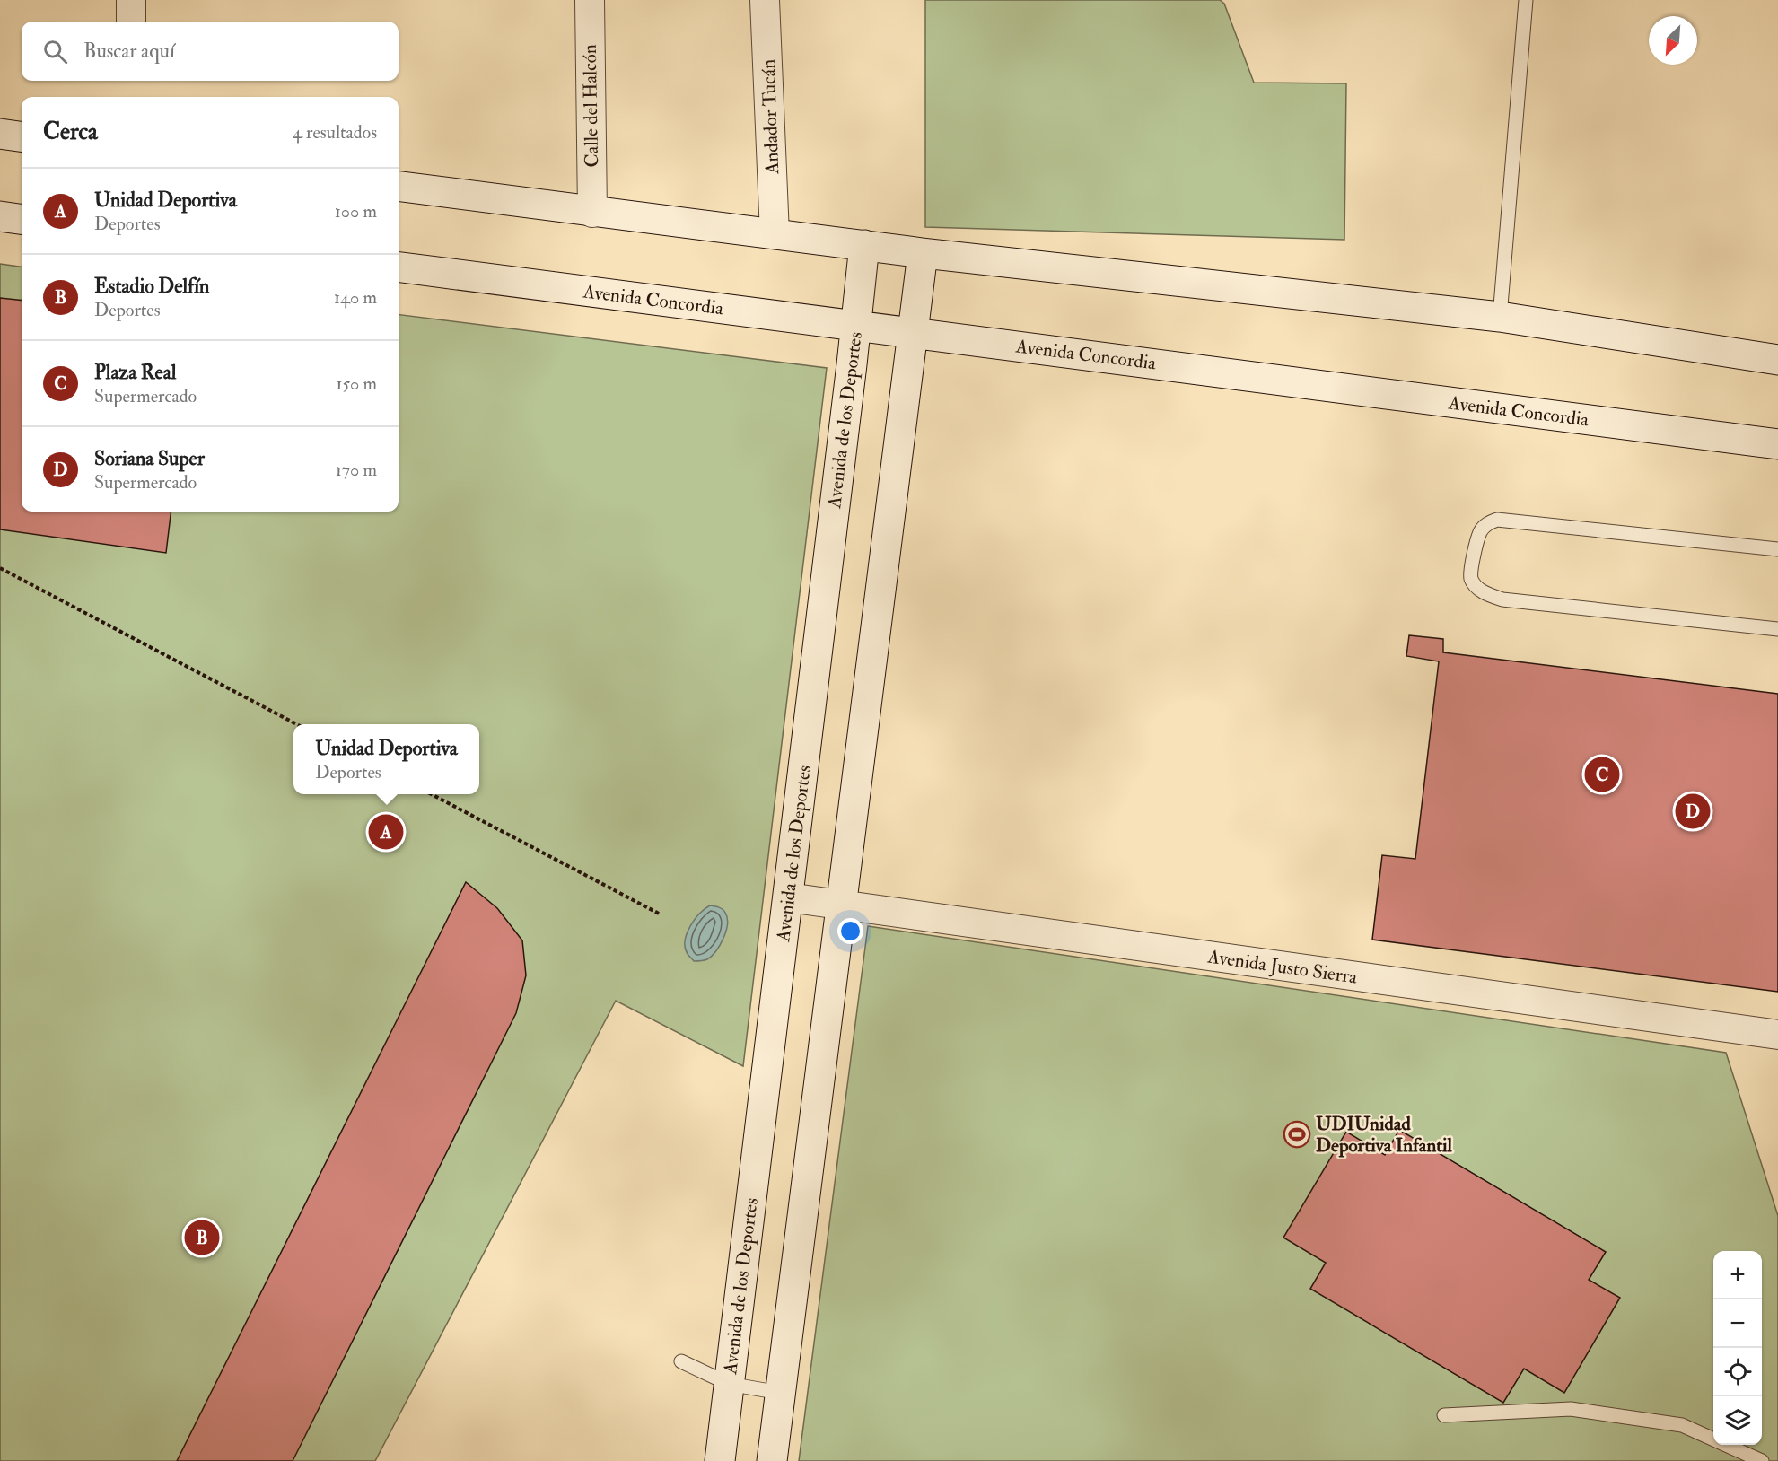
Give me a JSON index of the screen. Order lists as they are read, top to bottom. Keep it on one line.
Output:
{"streets":{"street":["Calle del Halcón","Andador Tucán","Avenida Concordia","Avenida de los Deportes","Avenida Justo Sierra"]},"crossings":[["Avenida Concordia","Avenida de los Deportes"],["Avenida de los Deportes","Avenida Justo Sierra"]],"places":{"sports":["UDIUnidad Deportiva Infantil"]},"north":"bottom left","page":{"search":"Buscar aquí","heading":["Cerca","4 resultados"],"list":[{"mark":"A","name":"Unidad Deportiva","note":"Deportes","value":"100 m"},{"mark":"B","name":"Estadio Delfín","note":"Deportes","value":"140 m"},{"mark":"C","name":"Plaza Real","note":"Supermercado","value":"150 m"},{"mark":"D","name":"Soriana Super","note":"Supermercado","value":"170 m"}],"popup":["Unidad Deportiva","Deportes"],"pins":["C","D","A","B"],"map_buttons":["+","−"]}}
